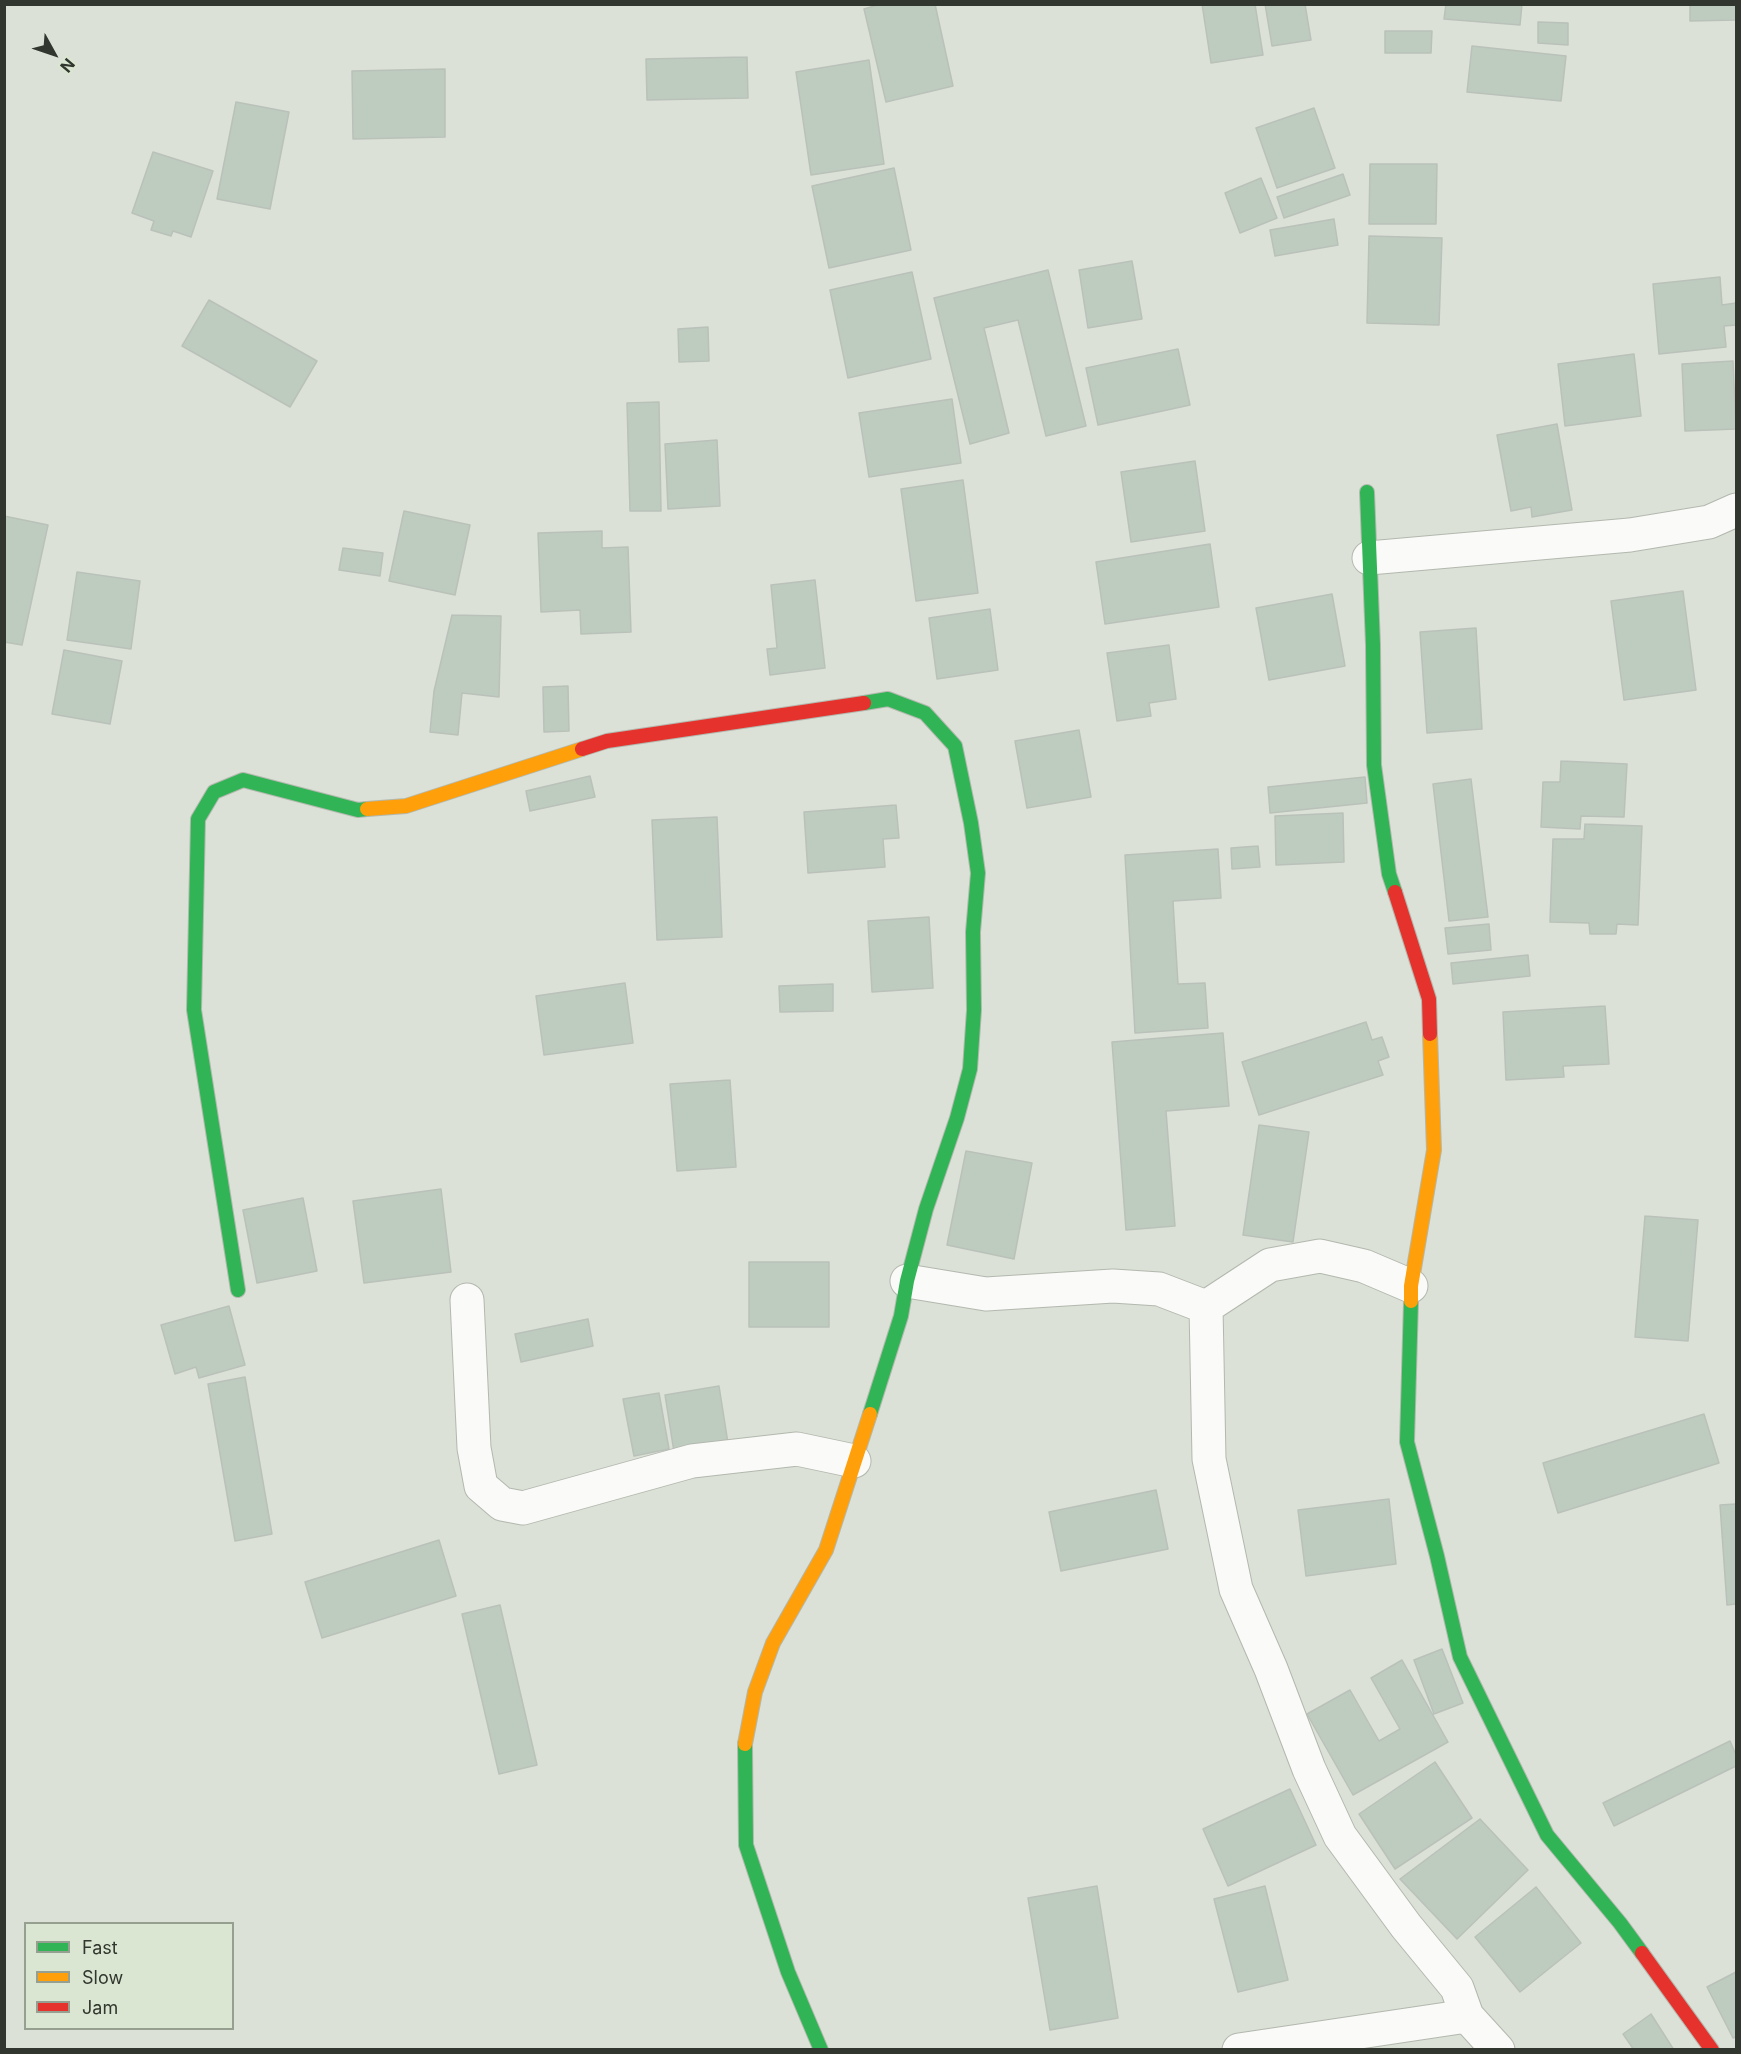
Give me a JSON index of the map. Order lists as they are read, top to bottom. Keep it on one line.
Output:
{"legend":["Fast","Slow","Jam"],"north":"bottom right"}
